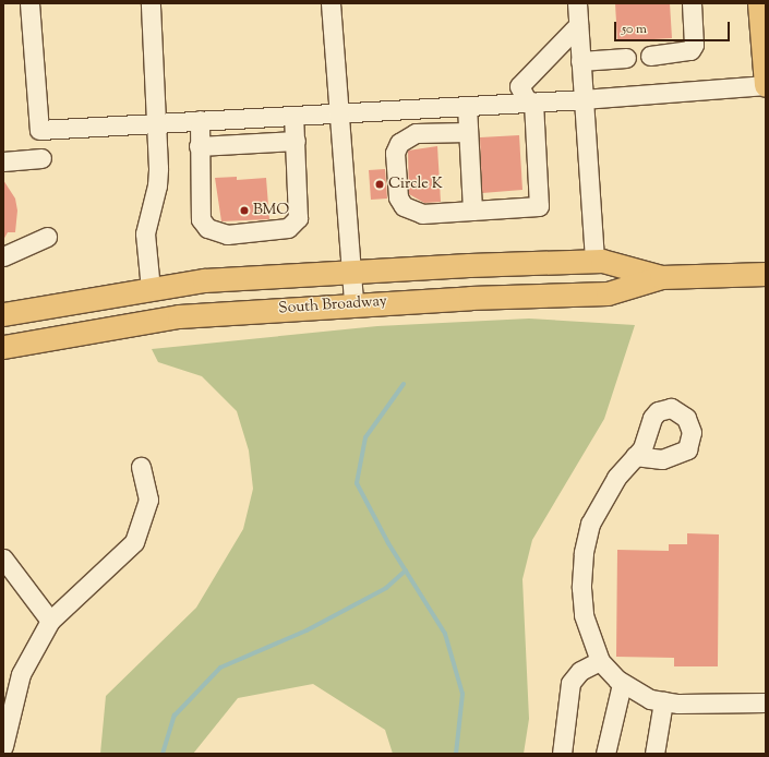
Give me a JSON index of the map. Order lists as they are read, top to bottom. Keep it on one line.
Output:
{"streets":{"main road":["South Broadway"]},"places":["Circle K","BMO"],"scale_bar":"50 m"}
